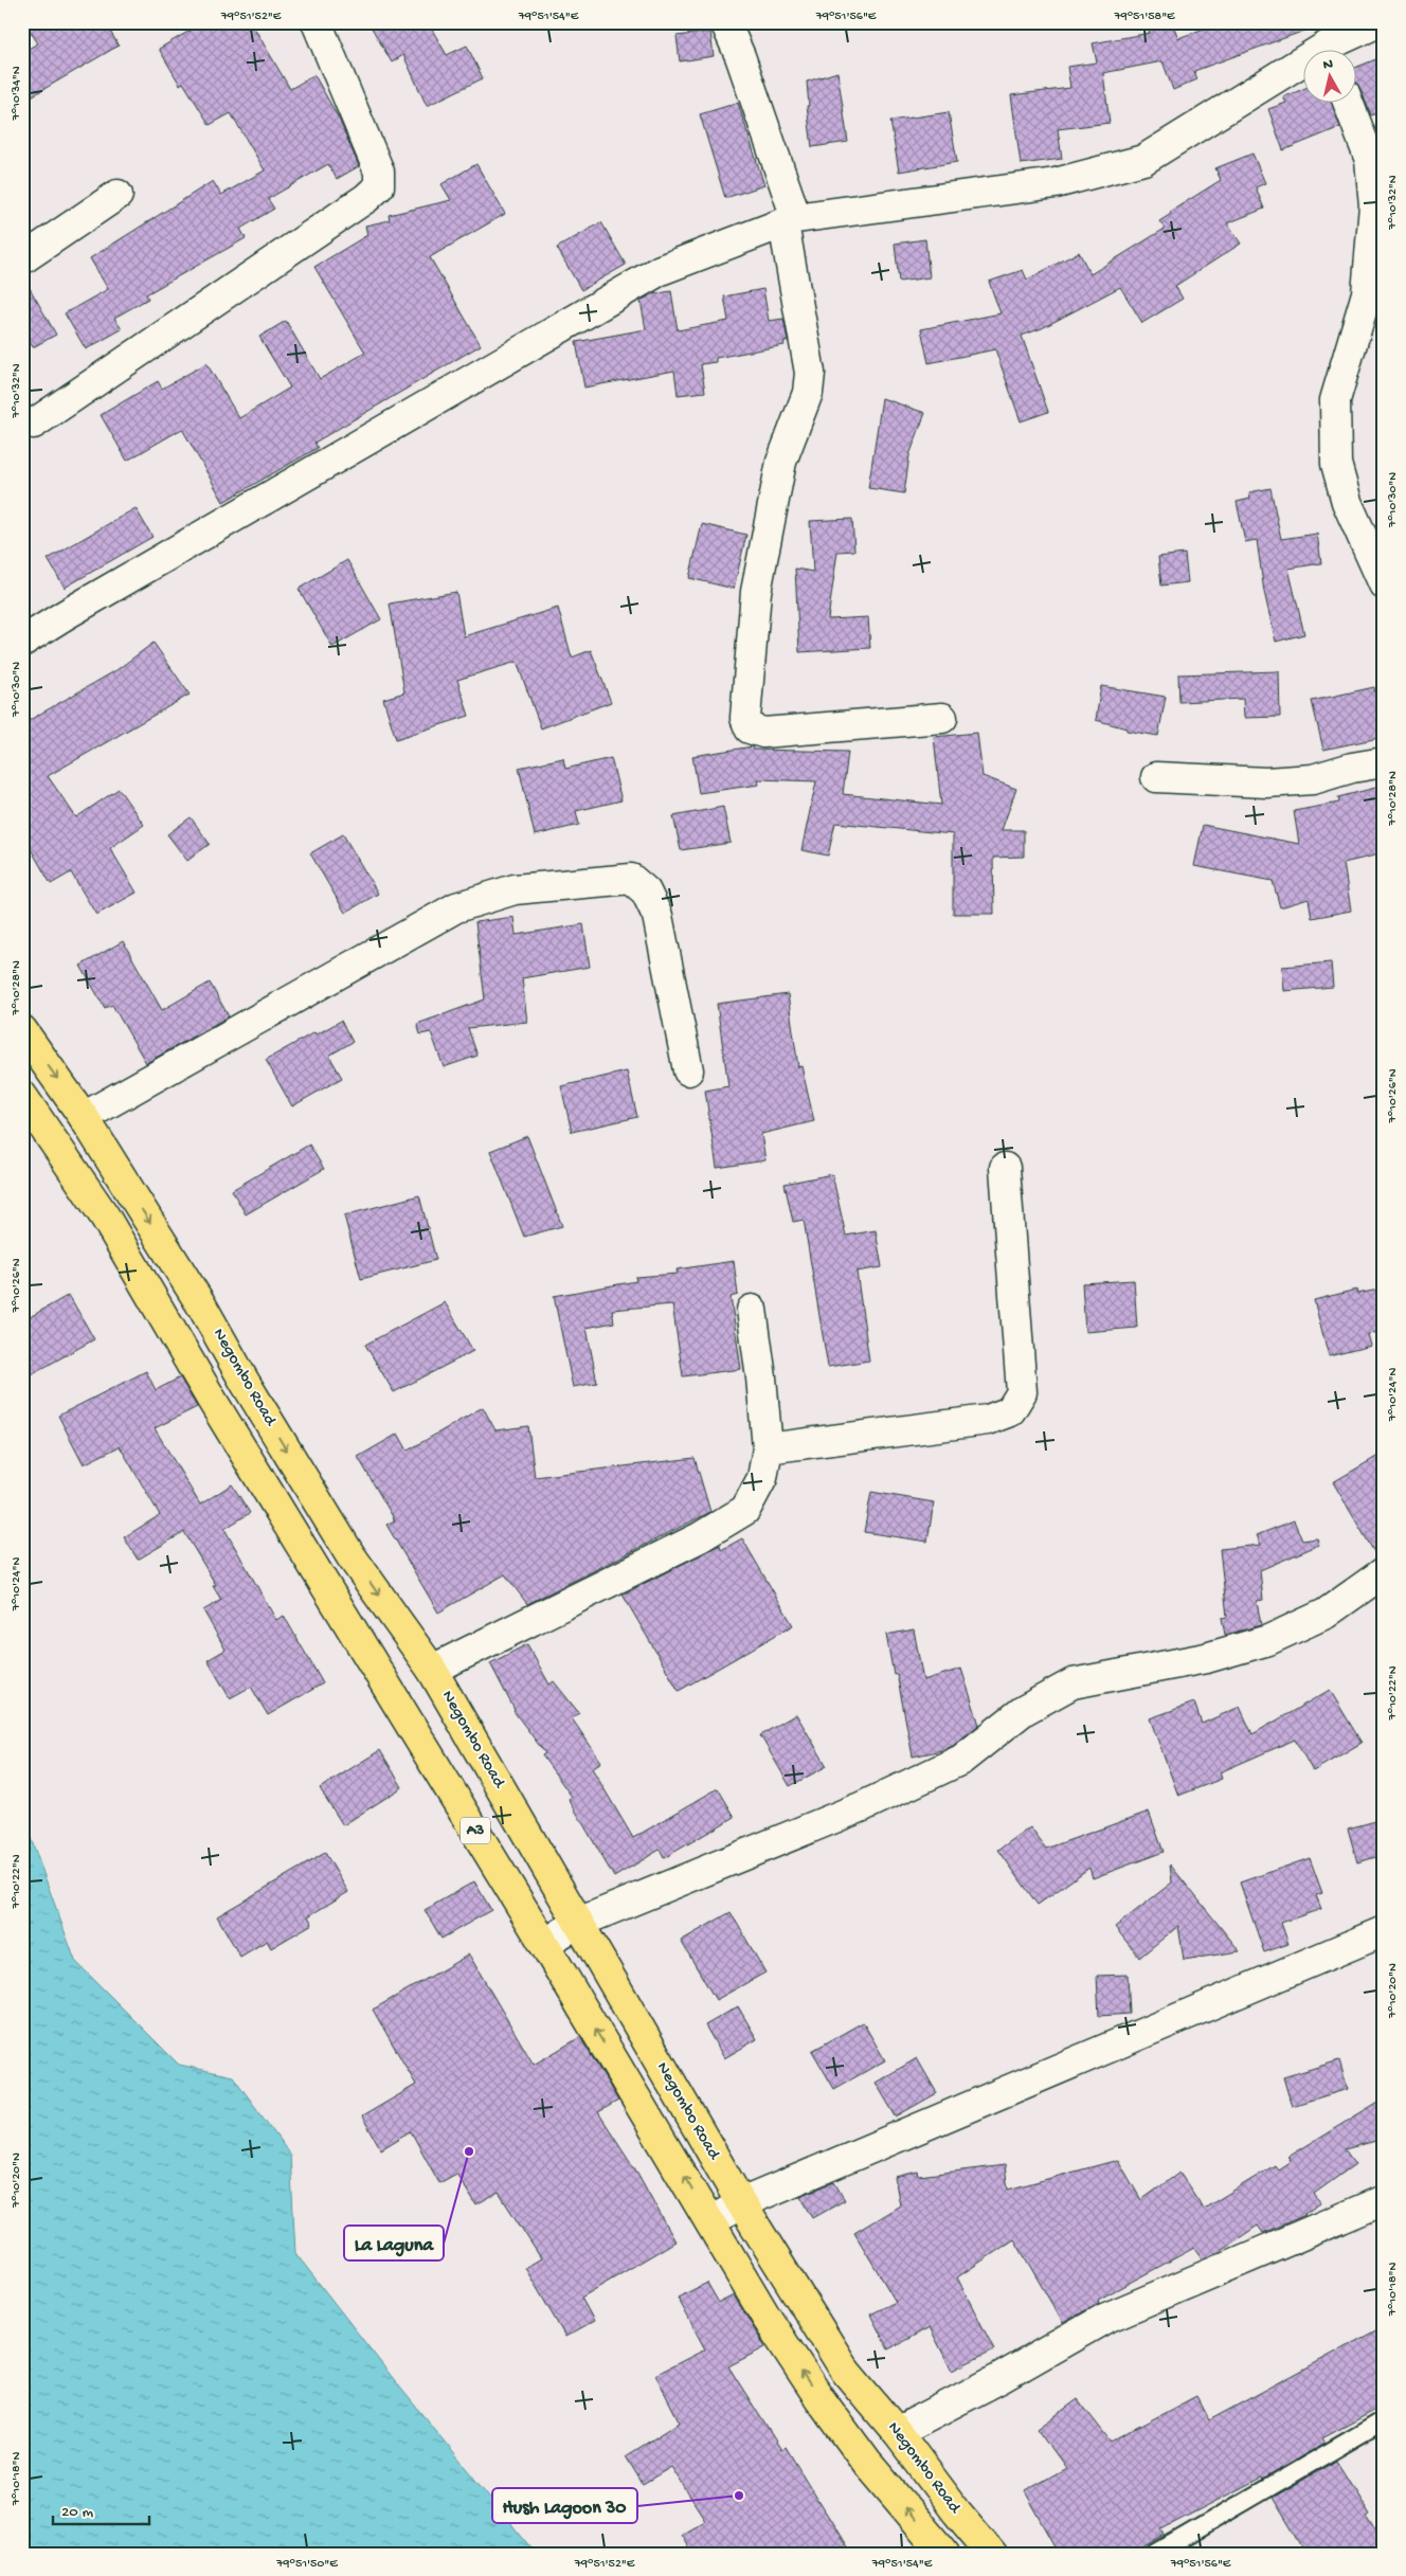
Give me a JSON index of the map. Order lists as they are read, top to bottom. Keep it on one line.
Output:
{"streets":{"highway":["Negombo Road","A3"]},"places":["La Laguna","Hush Lagoon 30"],"scale_bar":"20 m","north":"top","coordinates":["79°51'52\"E","79°51'54\"E","79°51'56\"E","79°51'58\"E","7°10'34\"N","7°10'32\"N","7°10'30\"N","7°10'28\"N","7°10'26\"N","7°10'24\"N","7°10'22\"N","7°10'20\"N","7°10'18\"N","79°51'50\"E"]}
